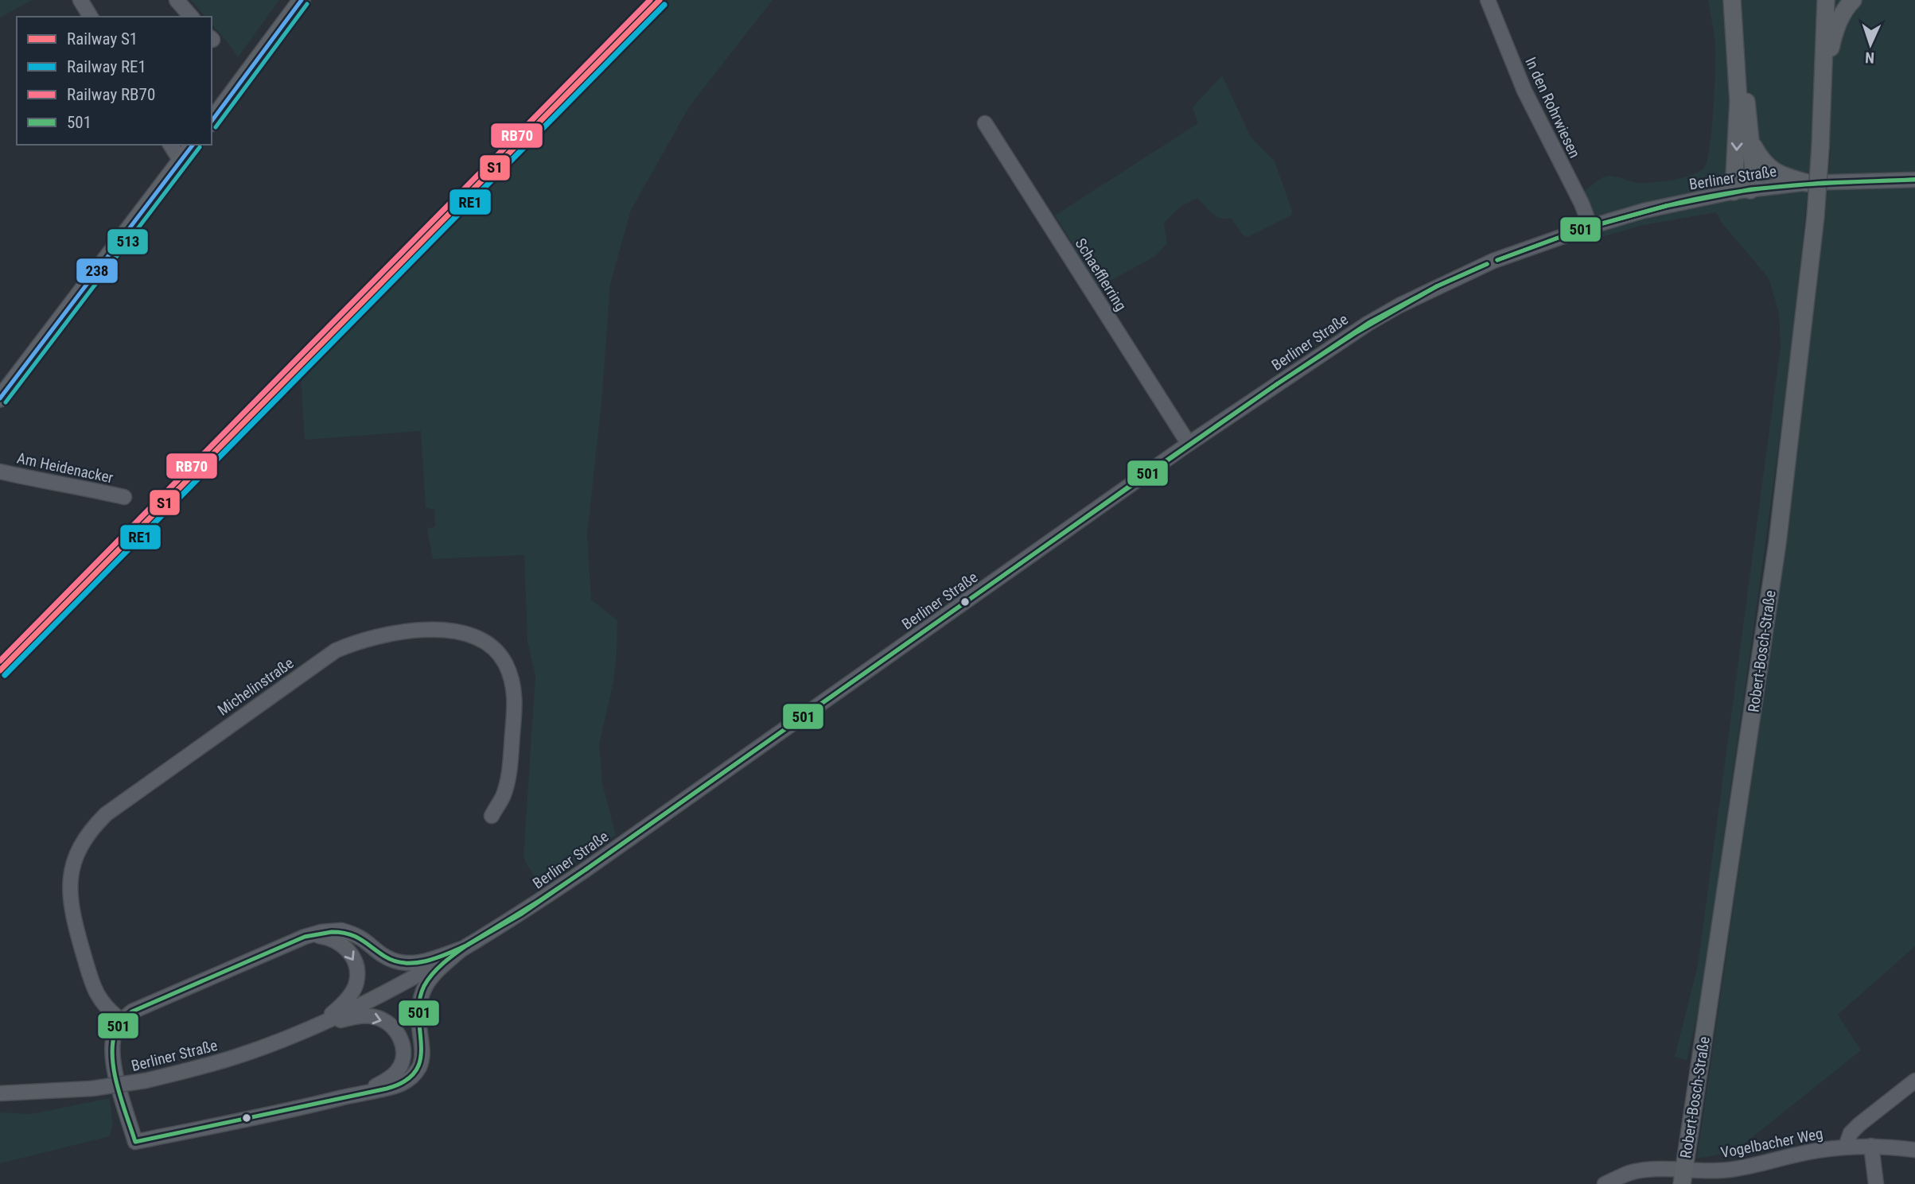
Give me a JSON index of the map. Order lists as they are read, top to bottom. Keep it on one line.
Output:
{"streets":{"main road":["Robert-Bosch-Straße"],"street":["In den Rohrwiesen","Berliner Straße","Schaefflerring","Am Heidenacker","Michelinstraße","Vogelbacher Weg"]},"crossings":[["In den Rohrwiesen","Berliner Straße"],["Berliner Straße","Schaefflerring"],["Robert-Bosch-Straße","Vogelbacher Weg"]],"lines":["rail line S1","rail line RB70","transit line 238","transit line 513","rail line RE1","transit line 501"],"legend":["Railway S1","Railway RE1","Railway RB70","501"],"north":"bottom"}
